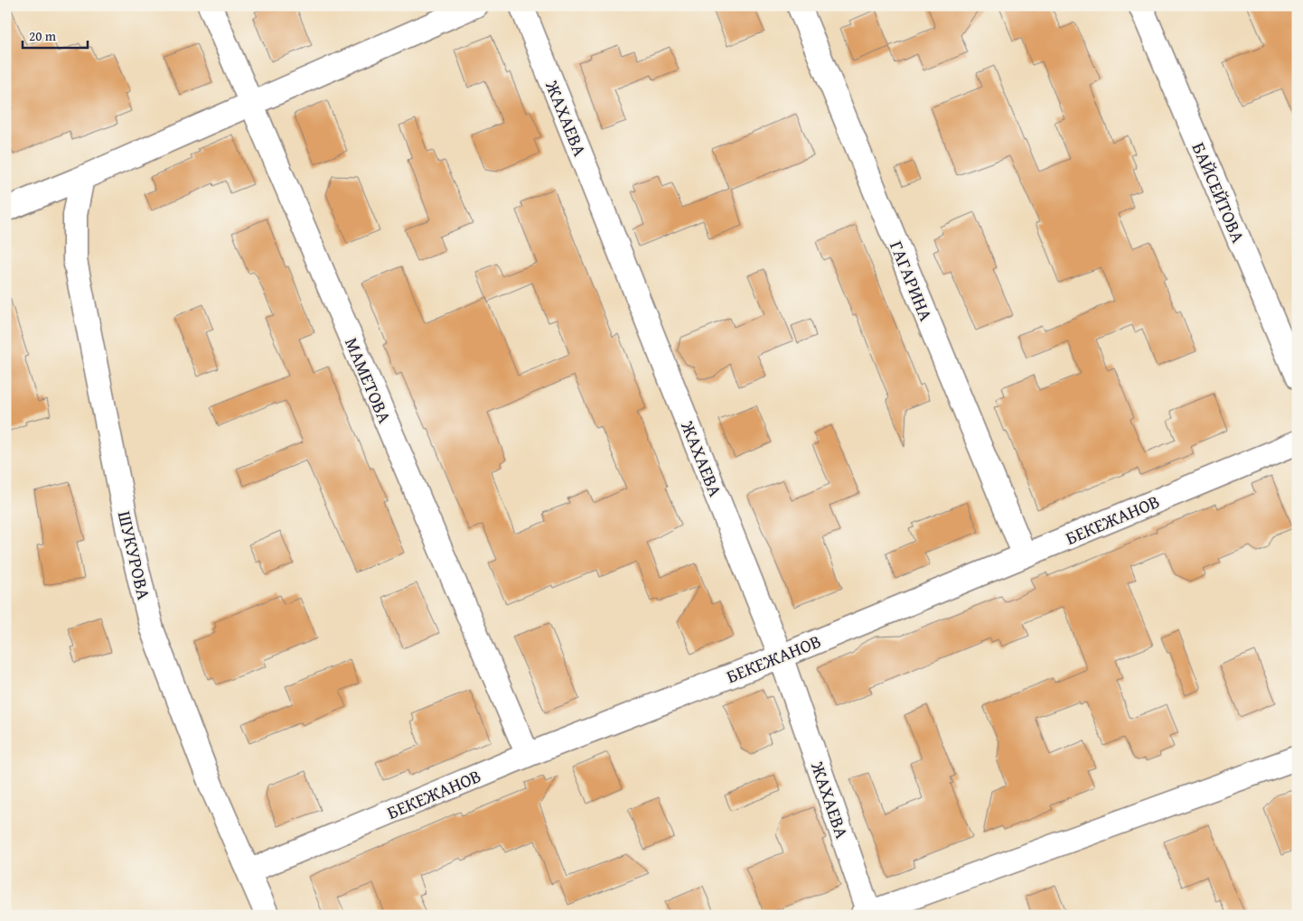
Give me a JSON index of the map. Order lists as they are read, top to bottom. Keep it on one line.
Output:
{"streets":{"street":["ЖАХАЕВА","БАЙСЕЙТОВА","ГАГАРИНА","МАМЕТОВА","БЕКЕЖАНОВ","ШУКУРОВА"]},"crossings":[["ЖАХАЕВА","БЕКЕЖАНОВ"],["ГАГАРИНА","БЕКЕЖАНОВ"],["МАМЕТОВА","БЕКЕЖАНОВ"],["БЕКЕЖАНОВ","ШУКУРОВА"]],"scale_bar":"20 m"}
